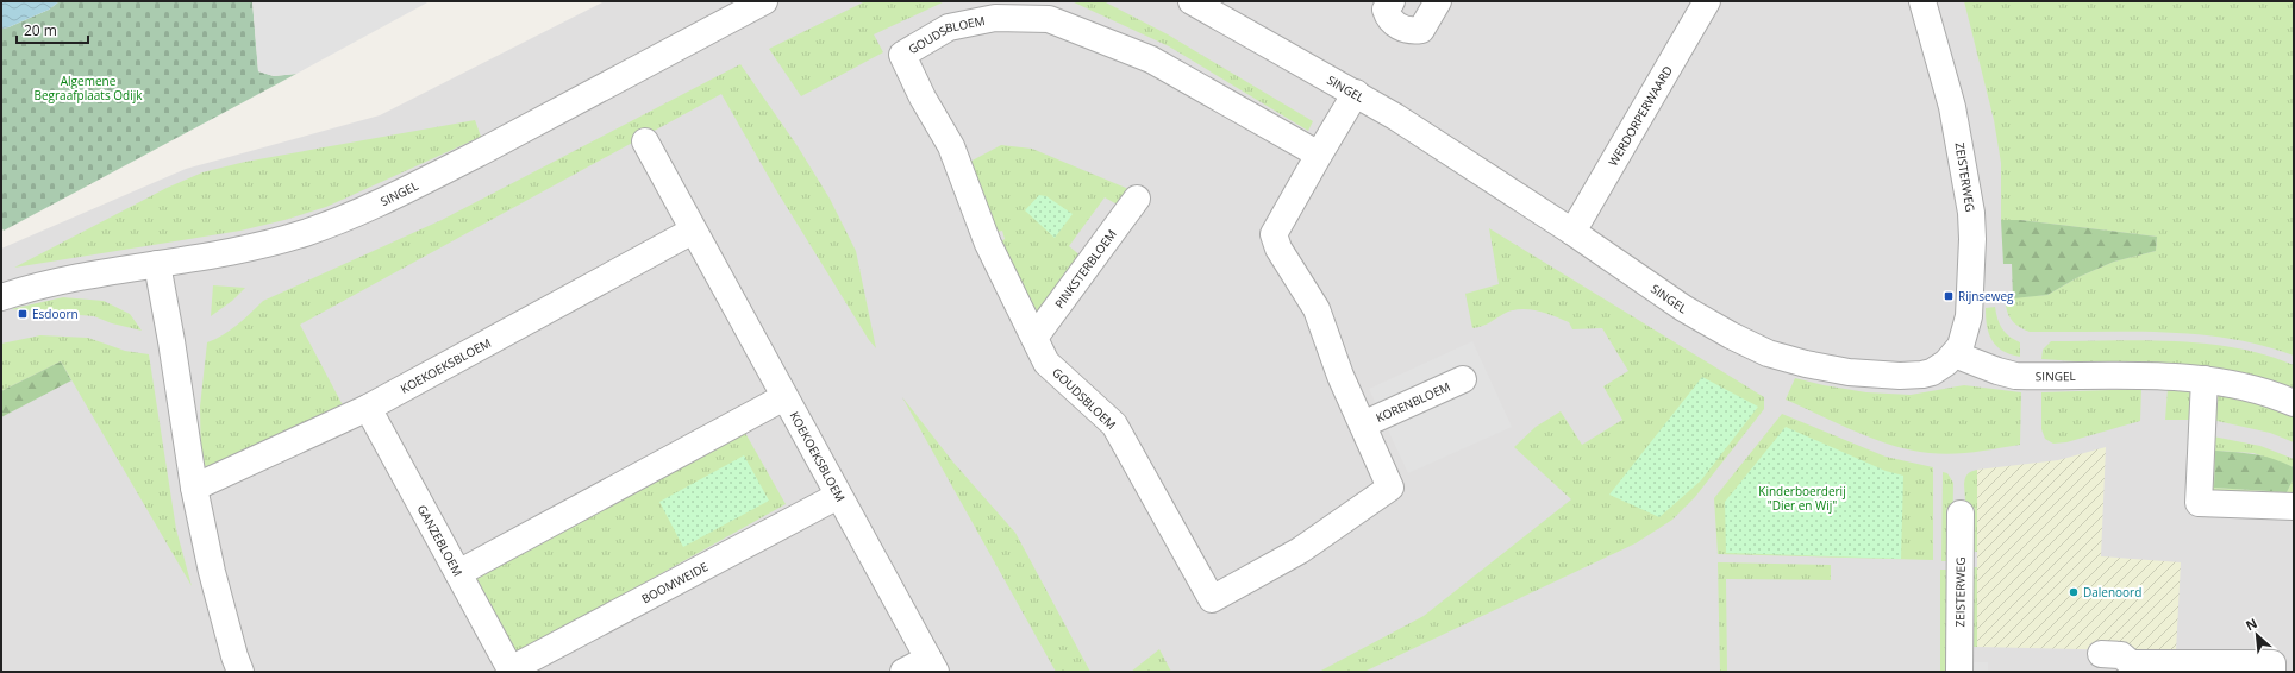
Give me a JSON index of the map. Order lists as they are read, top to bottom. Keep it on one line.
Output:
{"streets":{"street":["GOUDSBLOEM","SINGEL","WERDORPERWAARD","ZEISTERWEG","PINKSTERBLOEM","KOEKOEKSBLOEM","KORENBLOEM","GANZEBLOEM","BOOMWEIDE"]},"crossings":[["GOUDSBLOEM","SINGEL"],["GOUDSBLOEM","PINKSTERBLOEM"],["GOUDSBLOEM","KORENBLOEM"],["SINGEL","WERDORPERWAARD"],["SINGEL","ZEISTERWEG"],["KOEKOEKSBLOEM","GANZEBLOEM"],["KOEKOEKSBLOEM","BOOMWEIDE"],["GANZEBLOEM","BOOMWEIDE"]],"parks":["Algemene Begraafplaats Odijk","Kinderboerderij \"Dier en Wij\""],"places":{"transit":["Rijnseweg","Esdoorn"],"other":["Dalenoord"]},"scale_bar":"20 m","north":"top left"}
